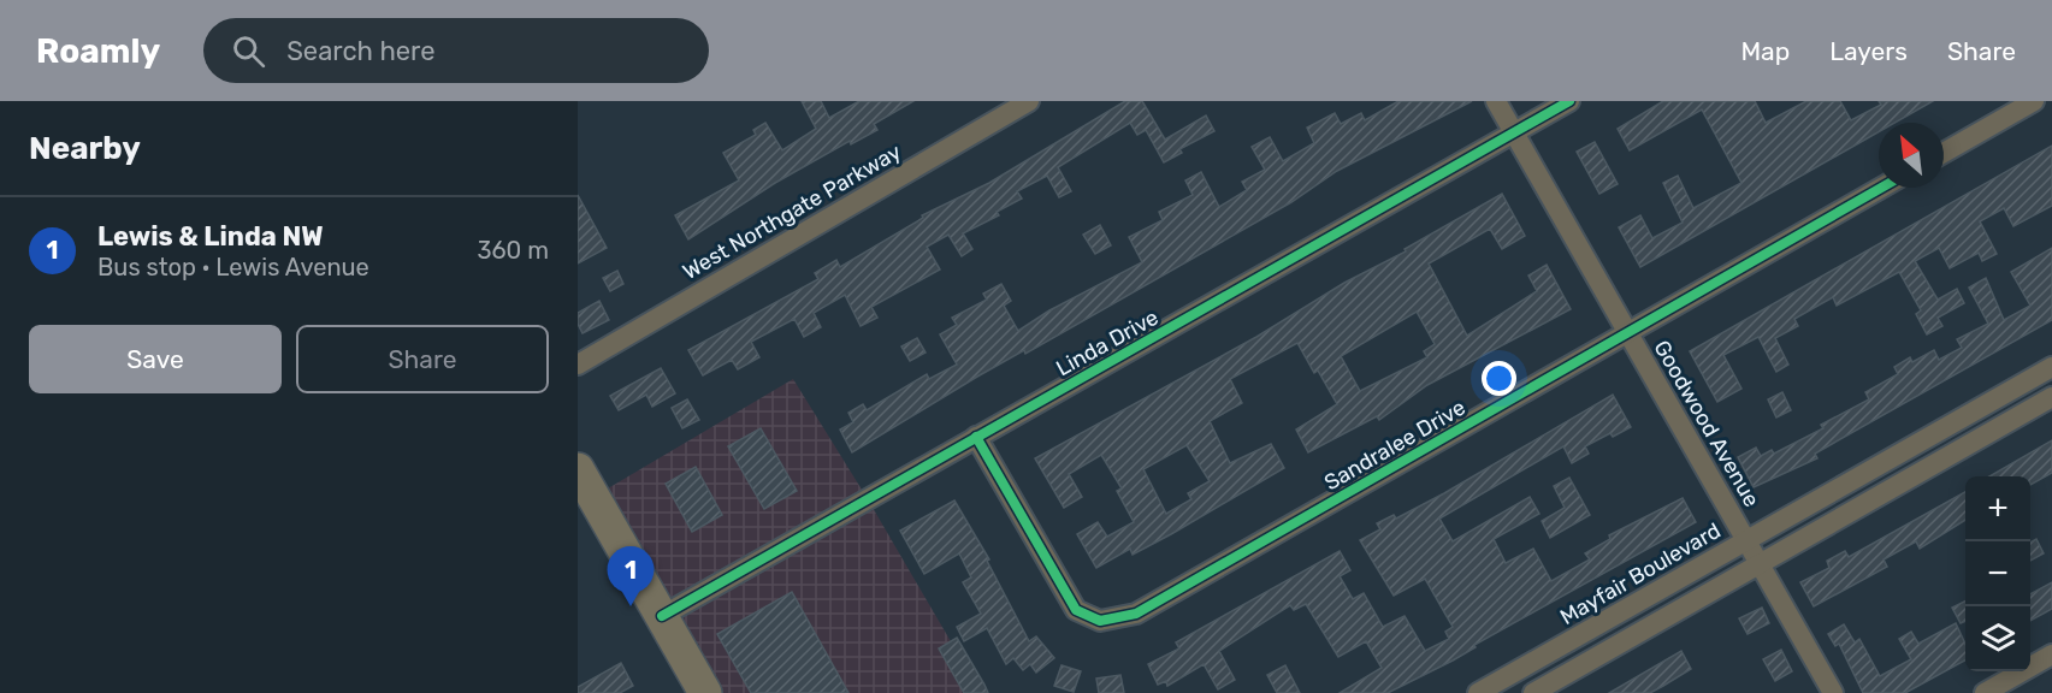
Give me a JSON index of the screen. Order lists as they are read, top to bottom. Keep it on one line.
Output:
{"streets":{"street":["West Northgate Parkway","Linda Drive","Goodwood Avenue","Sandralee Drive","Mayfair Boulevard"]},"crossings":[["Linda Drive","Goodwood Avenue"],["Linda Drive","Sandralee Drive"],["Goodwood Avenue","Sandralee Drive"],["Goodwood Avenue","Mayfair Boulevard"]],"north":"top left","page":{"header":"Roamly","search":"Search here","nav":["Map","Layers","Share"],"heading":"Nearby","list":[{"mark":"1","name":"Lewis & Linda NW","note":"Bus stop · Lewis Avenue","value":"360 m"}],"buttons":["Save","Share"],"map_buttons":["+","−"],"pins":"1"}}
